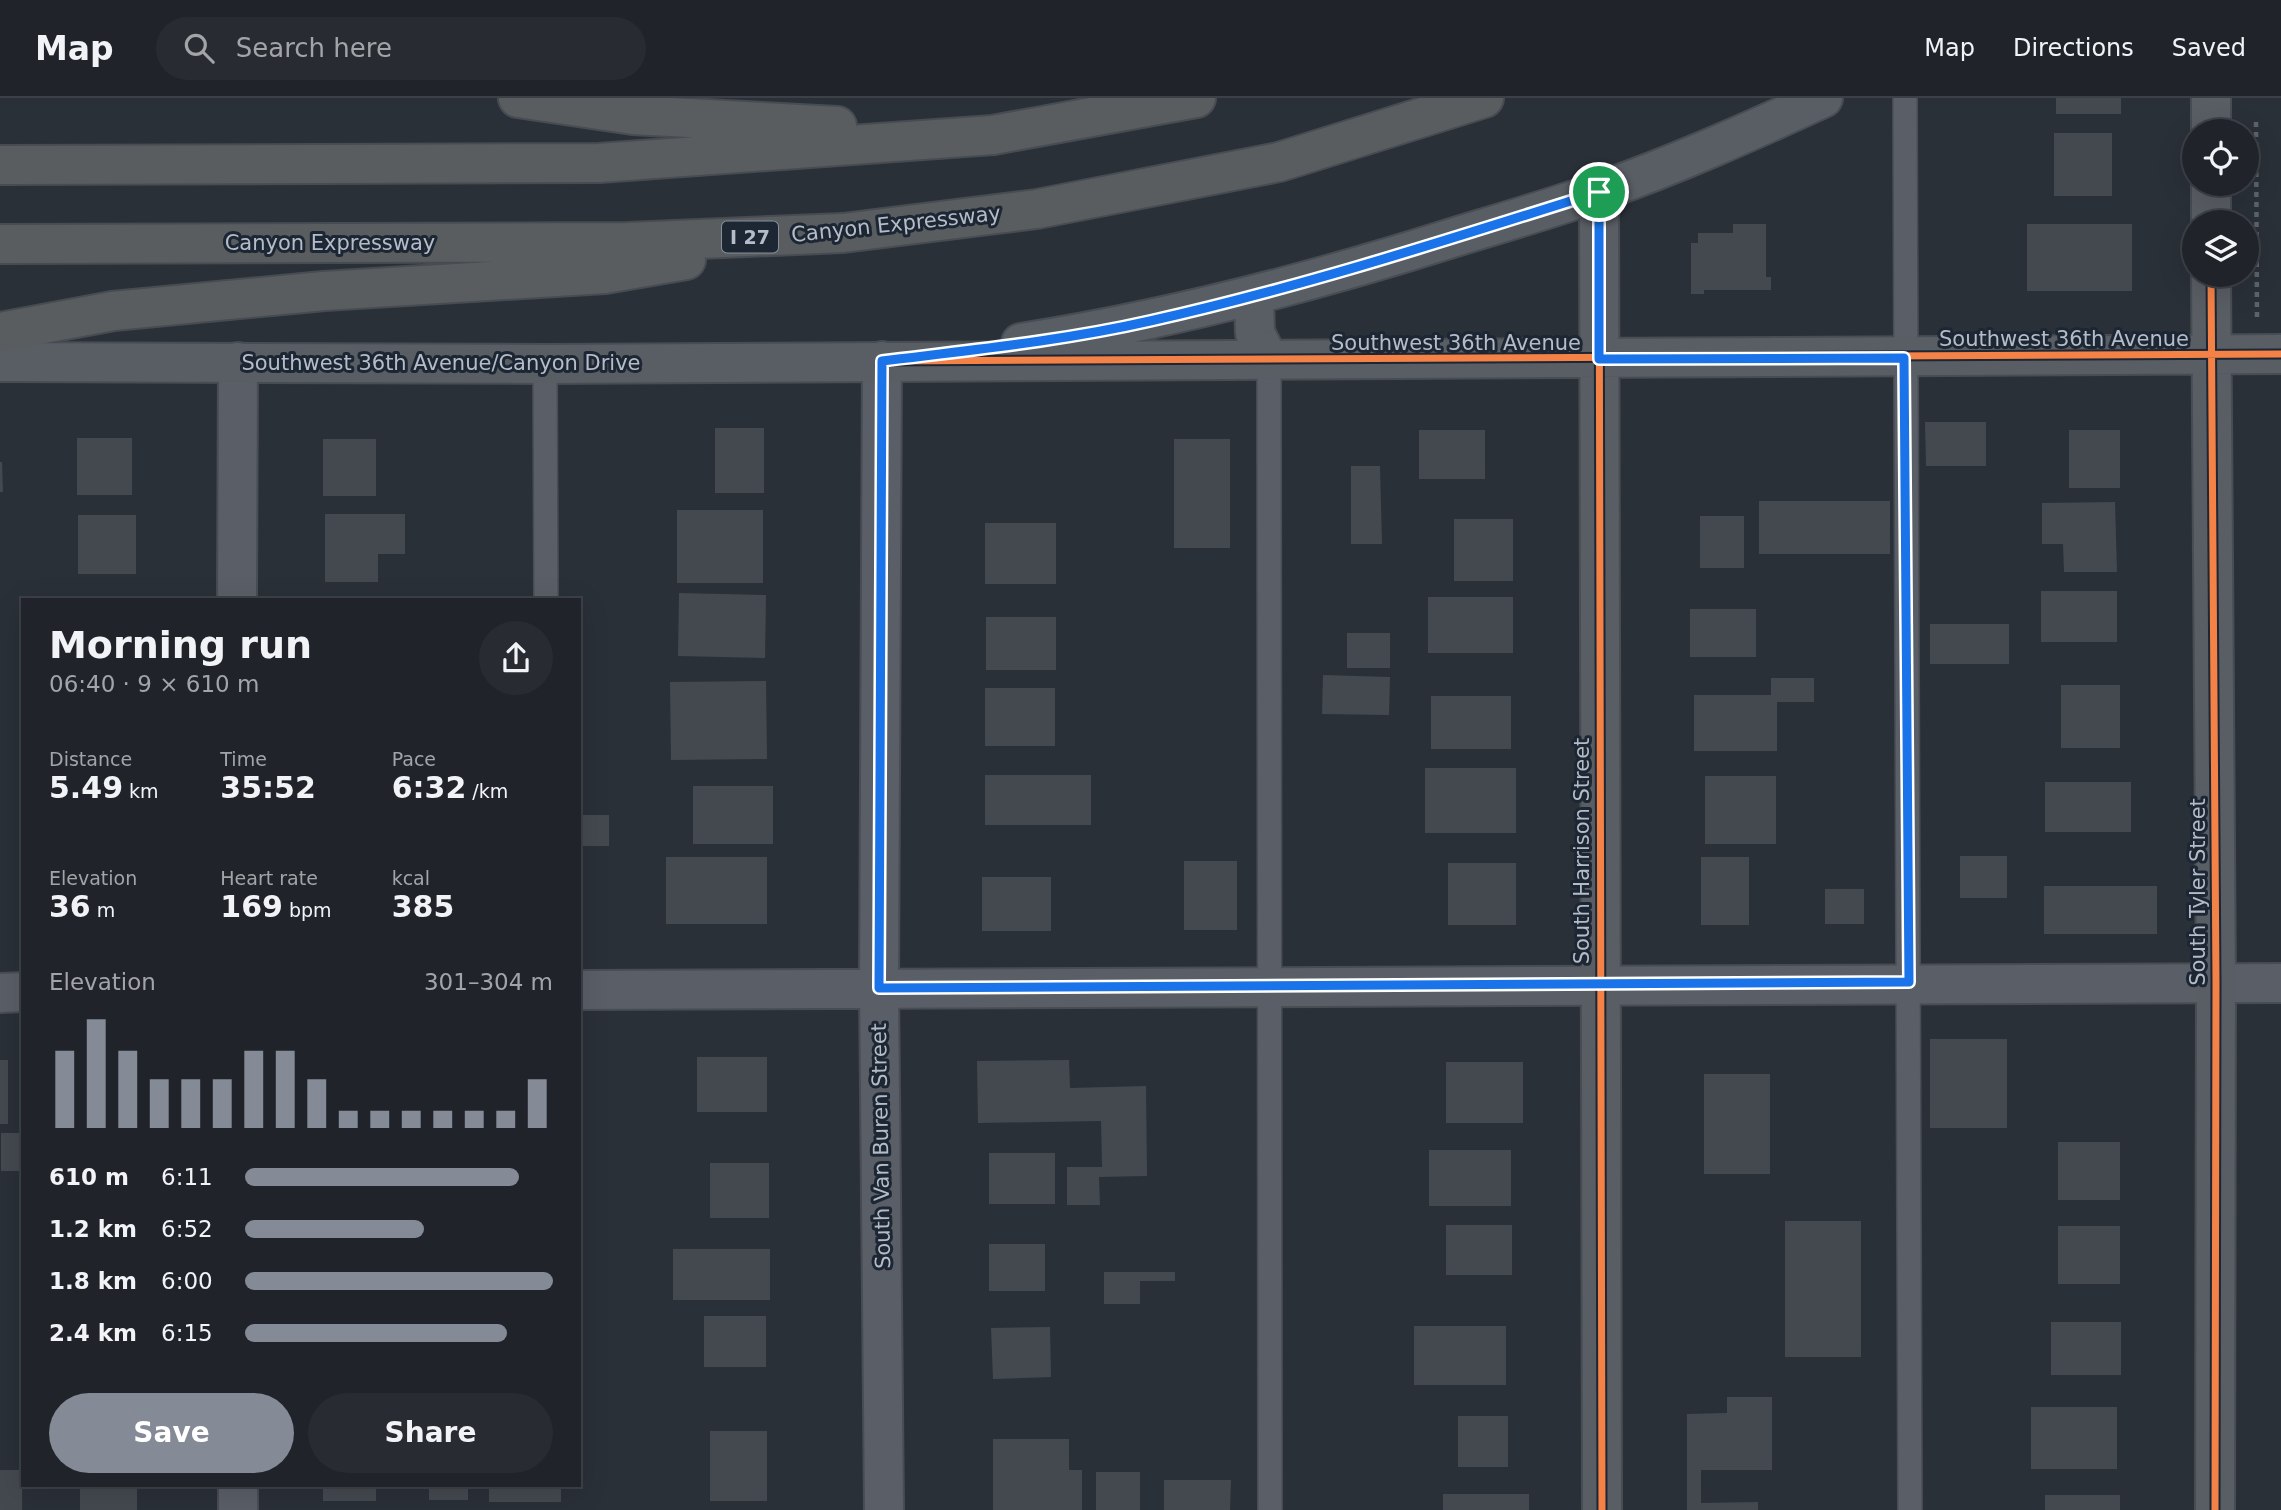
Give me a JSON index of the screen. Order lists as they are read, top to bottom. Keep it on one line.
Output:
{"streets":{"highway":["Canyon Expressway","I 27"],"main road":["Southwest 36th Avenue","Southwest 36th Avenue/Canyon Drive","South Harrison Street","South Tyler Street"],"street":["South Van Buren Street"]},"crossings":[["Southwest 36th Avenue","Southwest 36th Avenue/Canyon Drive"],["Southwest 36th Avenue","South Harrison Street"],["Southwest 36th Avenue","South Tyler Street"],["Southwest 36th Avenue","South Van Buren Street"],["Southwest 36th Avenue/Canyon Drive","South Van Buren Street"]],"page":{"header":"Map","search":"Search here","nav":["Map","Directions","Saved"],"heading":["Morning run","06:40 · 9 × 610 m"],"stats":[["Distance","5.49 km"],["Time","35:52"],["Pace","6:32 /km"],["Elevation","36 m"],["Heart rate","169 bpm"],["kcal","385"]],"chart":["Elevation","301–304 m"],"list":[{"name":"610 m","note":"6:11"},{"name":"1.2 km","note":"6:52"},{"name":"1.8 km","note":"6:00"},{"name":"2.4 km","note":"6:15"}],"buttons":["Save","Share"]}}
